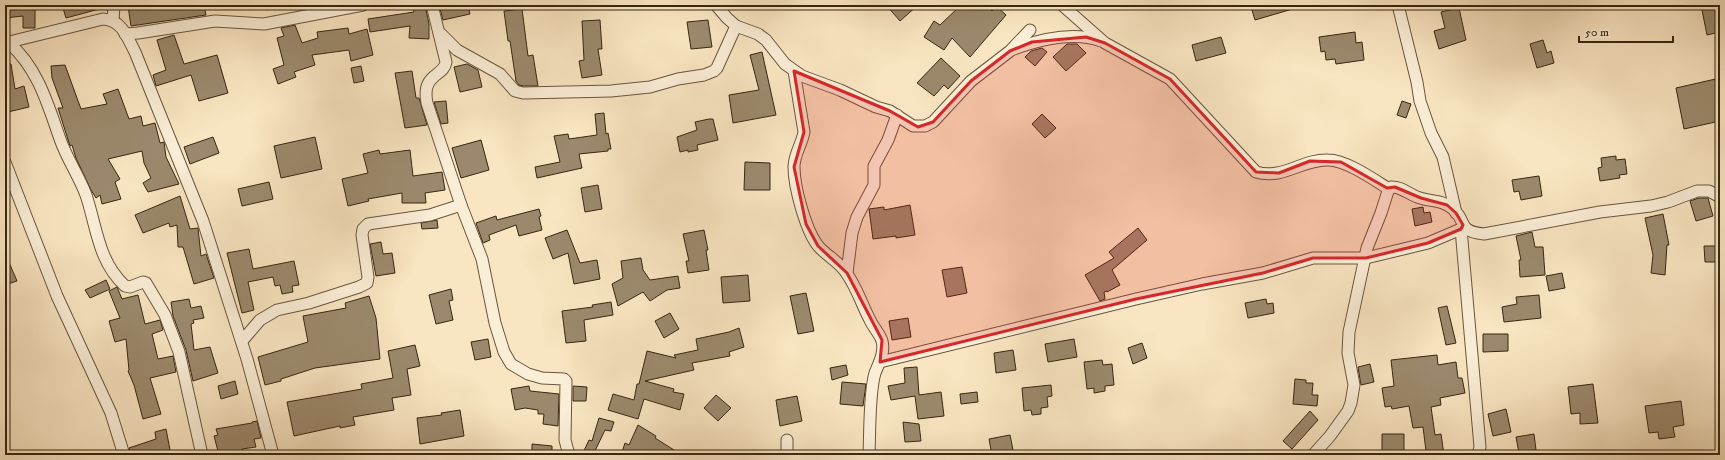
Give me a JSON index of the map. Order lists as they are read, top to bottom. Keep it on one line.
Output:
{"scale_bar":"50 m"}
